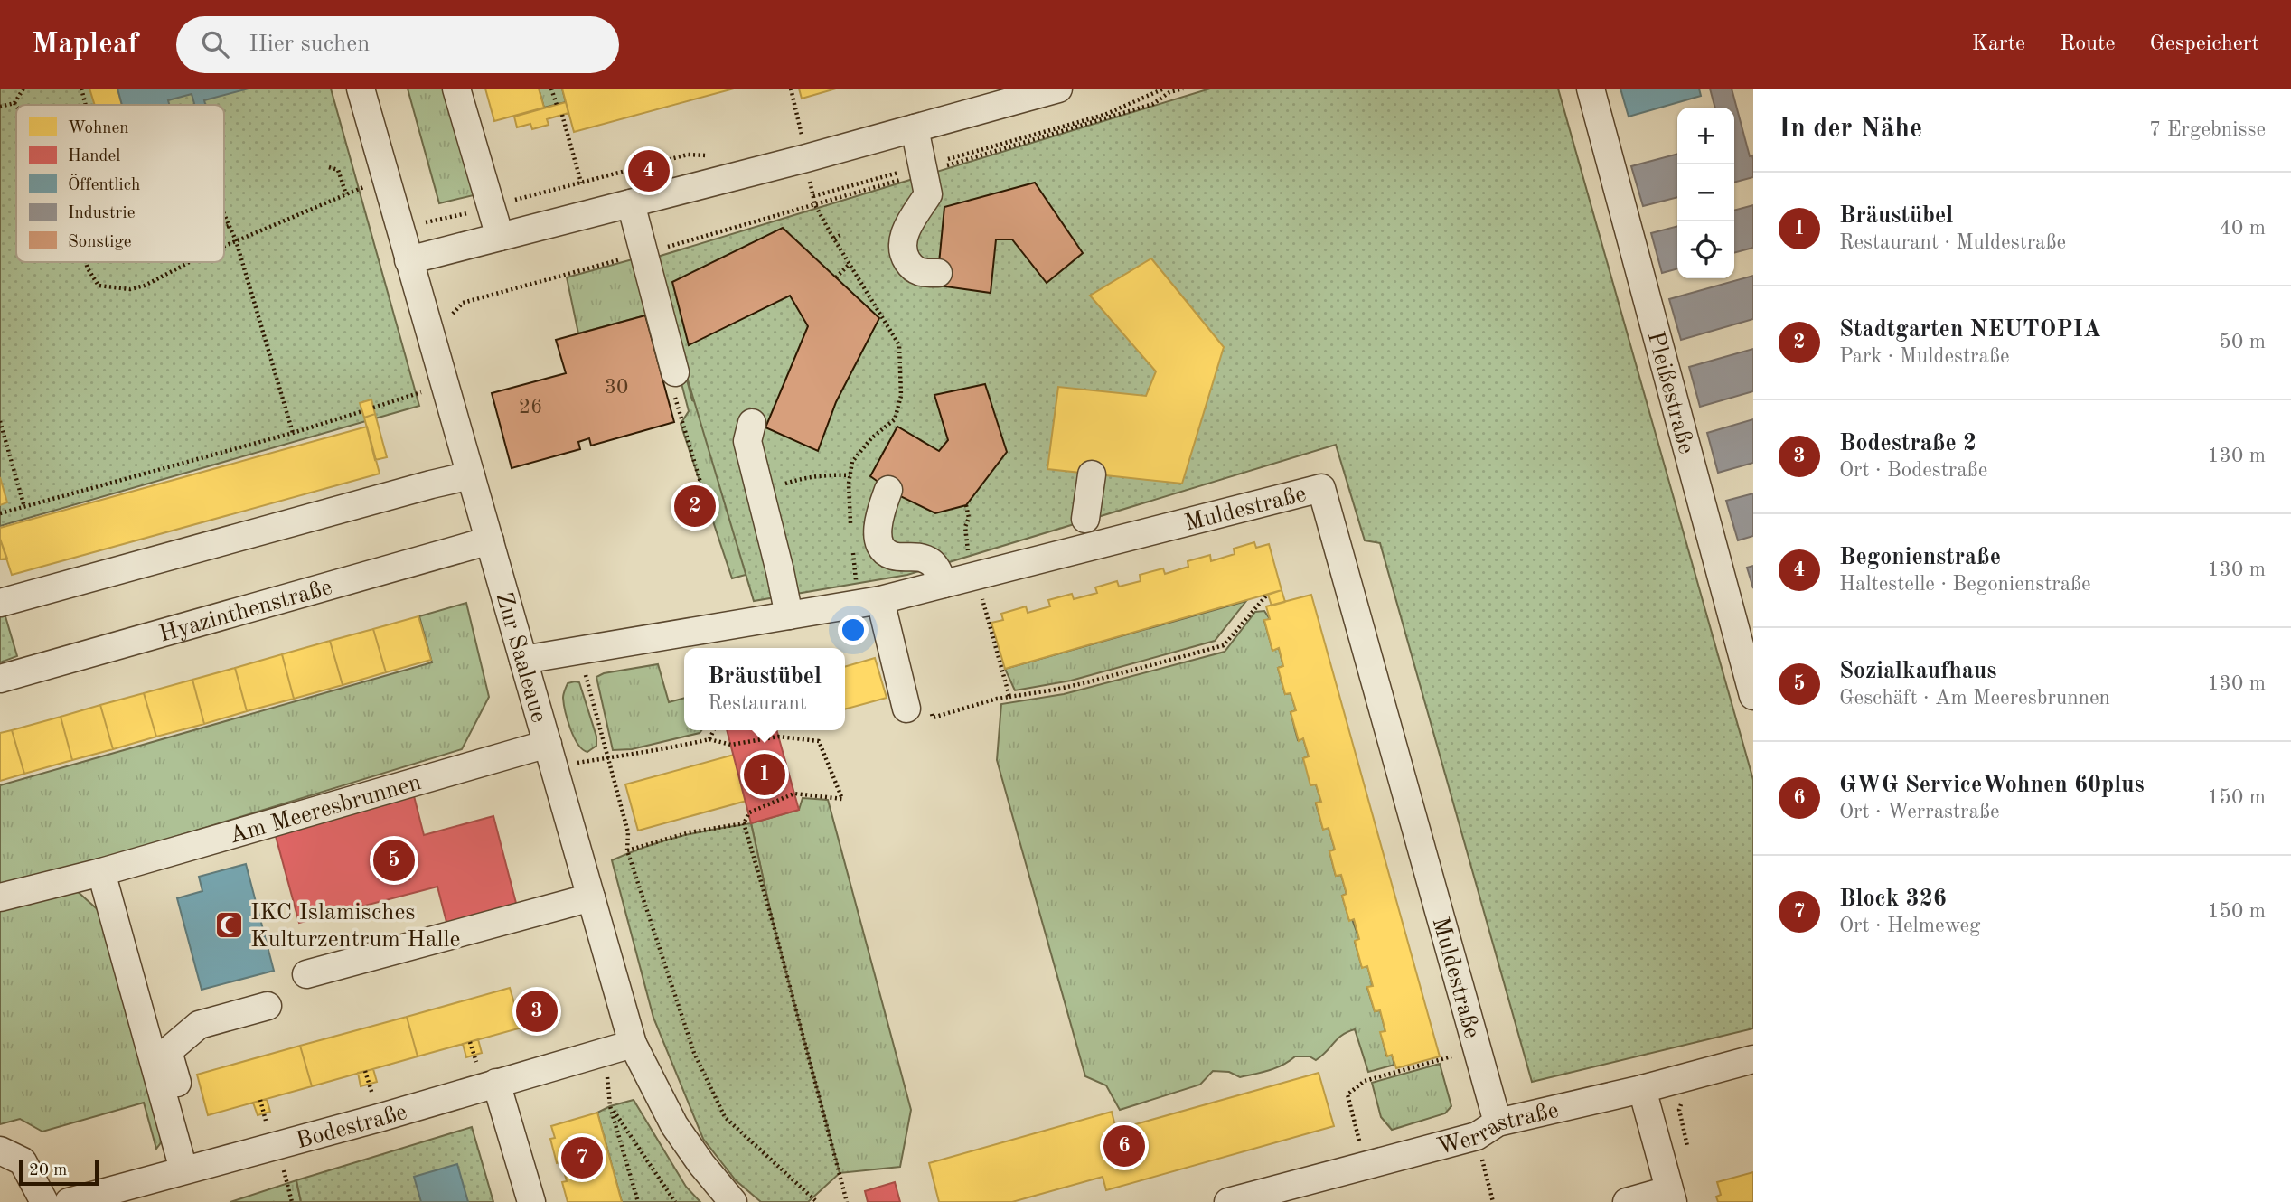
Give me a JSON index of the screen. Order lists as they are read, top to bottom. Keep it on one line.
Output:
{"streets":{"street":["Pleißestraße","Muldestraße","Hyazinthenstraße","Zur Saaleaue","Am Meeresbrunnen","Bodestraße","Werrastraße"]},"crossings":[["Muldestraße","Zur Saaleaue"],["Muldestraße","Werrastraße"],["Hyazinthenstraße","Zur Saaleaue"],["Zur Saaleaue","Am Meeresbrunnen"],["Zur Saaleaue","Bodestraße"]],"places":{"mosque":["IKC Islamisches Kulturzentrum Halle"]},"house_numbers":["30","26"],"legend":["Wohnen","Handel","Öffentlich","Industrie","Sonstige"],"scale_bar":"20 m","page":{"header":"Mapleaf","search":"Hier suchen","nav":["Karte","Route","Gespeichert"],"heading":["In der Nähe","7 Ergebnisse"],"map_buttons":["+","−"],"pins":["4","2","1","5","3","6","7"],"list":[{"mark":"1","name":"Bräustübel","note":"Restaurant · Muldestraße","value":"40 m"},{"mark":"2","name":"Stadtgarten NEUTOPIA","note":"Park · Muldestraße","value":"50 m"},{"mark":"3","name":"Bodestraße 2","note":"Ort · Bodestraße","value":"130 m"},{"mark":"4","name":"Begonienstraße","note":"Haltestelle · Begonienstraße","value":"130 m"},{"mark":"5","name":"Sozialkaufhaus","note":"Geschäft · Am Meeresbrunnen","value":"130 m"},{"mark":"6","name":"GWG ServiceWohnen 60plus","note":"Ort · Werrastraße","value":"150 m"},{"mark":"7","name":"Block 326","note":"Ort · Helmeweg","value":"150 m"}],"popup":["Bräustübel","Restaurant"],"scale":"20 m"}}
